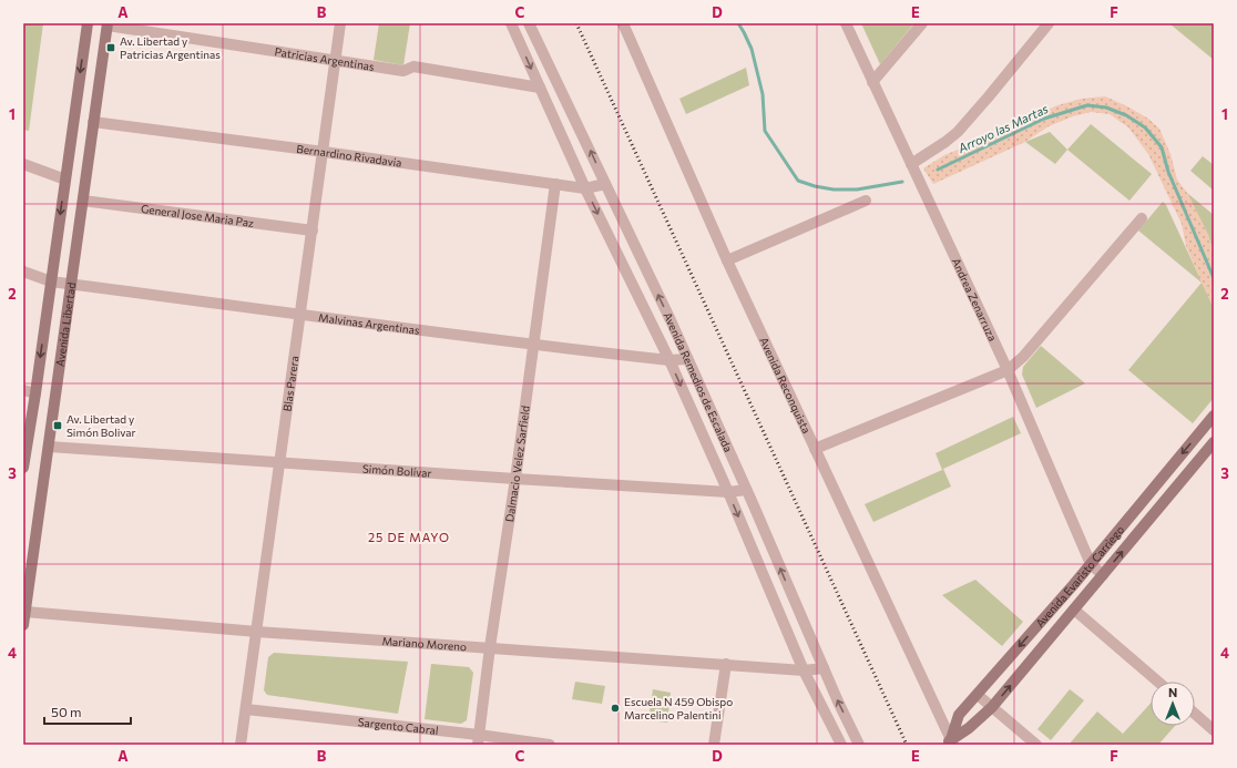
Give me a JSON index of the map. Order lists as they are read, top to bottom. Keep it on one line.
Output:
{"streets":{"street":["Patricias Argentinas","Bernardino Rivadavia","General Jose Maria Paz","Andrea Zenarruza","Avenida Libertad","Malvinas Argentinas","Avenida Remedios de Escalada","Blas Parera","Avenida Reconquista","Dalmacio Velez Sarfield","Simón Bolívar","Avenida Evaristo Carriego","Mariano Moreno","Sargento Cabral"]},"crossings":[["Patricias Argentinas","Avenida Libertad"],["Patricias Argentinas","Avenida Remedios de Escalada"],["Patricias Argentinas","Blas Parera"],["Bernardino Rivadavia","Avenida Libertad"],["Bernardino Rivadavia","Avenida Remedios de Escalada"],["Bernardino Rivadavia","Blas Parera"],["Bernardino Rivadavia","Dalmacio Velez Sarfield"],["General Jose Maria Paz","Avenida Libertad"],["General Jose Maria Paz","Blas Parera"],["Andrea Zenarruza","Avenida Evaristo Carriego"],["Avenida Libertad","Malvinas Argentinas"],["Avenida Libertad","Simón Bolívar"],["Avenida Libertad","Mariano Moreno"],["Malvinas Argentinas","Avenida Remedios de Escalada"],["Malvinas Argentinas","Blas Parera"],["Malvinas Argentinas","Dalmacio Velez Sarfield"],["Avenida Remedios de Escalada","Simón Bolívar"],["Avenida Remedios de Escalada","Mariano Moreno"],["Blas Parera","Simón Bolívar"],["Blas Parera","Mariano Moreno"],["Blas Parera","Sargento Cabral"],["Avenida Reconquista","Avenida Evaristo Carriego"],["Dalmacio Velez Sarfield","Simón Bolívar"],["Dalmacio Velez Sarfield","Mariano Moreno"],["Dalmacio Velez Sarfield","Sargento Cabral"]],"districts":["25 DE MAYO"],"water":["Arroyo las Martas"],"places":{"transit":["Av. Libertad y Patricias Argentinas","Av. Libertad y Simón Bolivar"],"other":["Escuela N 459 Obispo Marcelino Palentini"]},"scale_bar":"50 m","north":"top","grid":{"columns":["A","B","C","D","E","F"],"rows":["1","2","3","4"]}}
